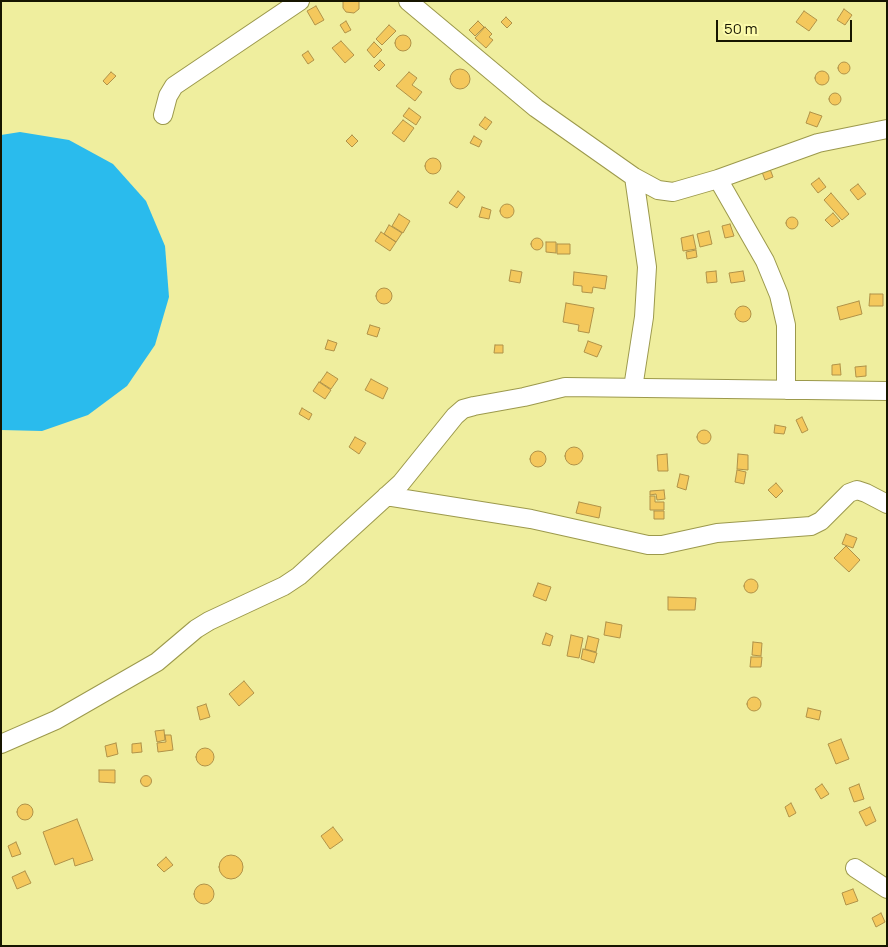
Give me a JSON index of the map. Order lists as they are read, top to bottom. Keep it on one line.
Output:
{"scale_bar":"50 m"}
